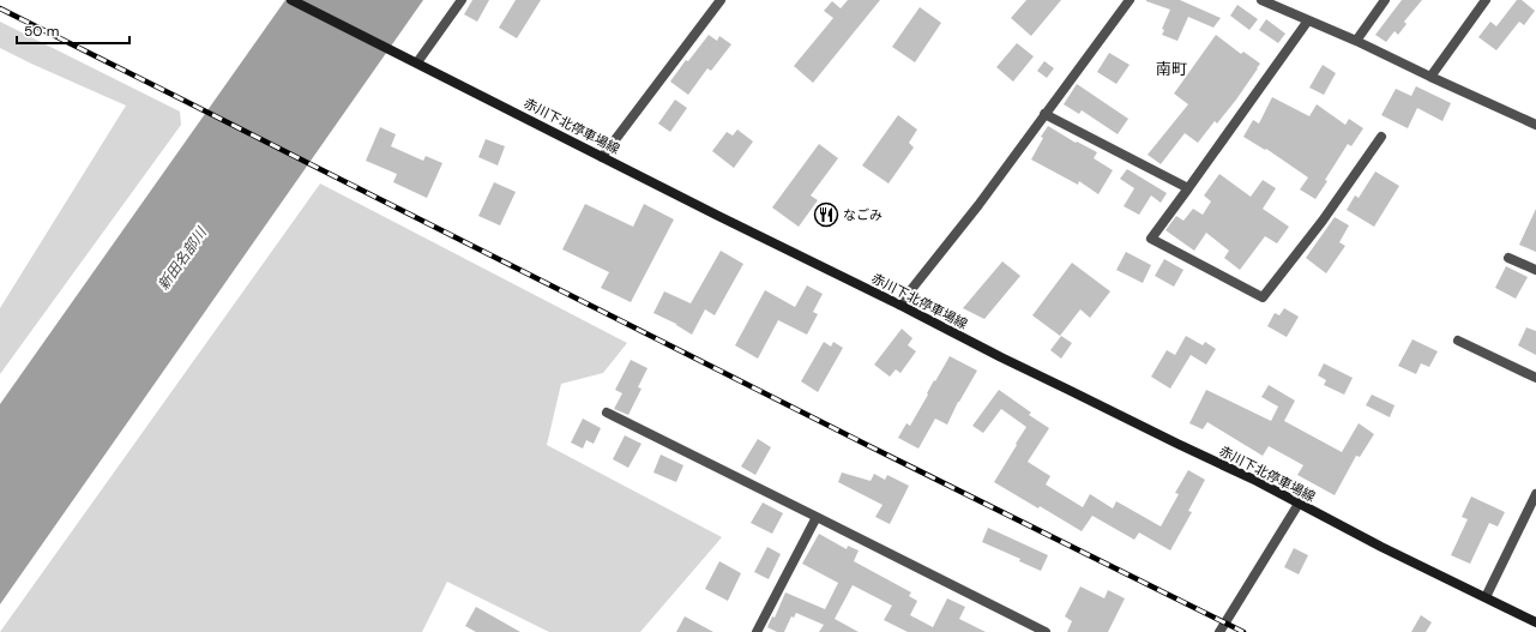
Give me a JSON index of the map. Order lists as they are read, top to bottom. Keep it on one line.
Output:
{"streets":{"main road":["赤川下北停車場線"]},"districts":["南町"],"water":["新田名部川"],"places":{"restaurant":["なごみ"]},"scale_bar":"50 m"}
